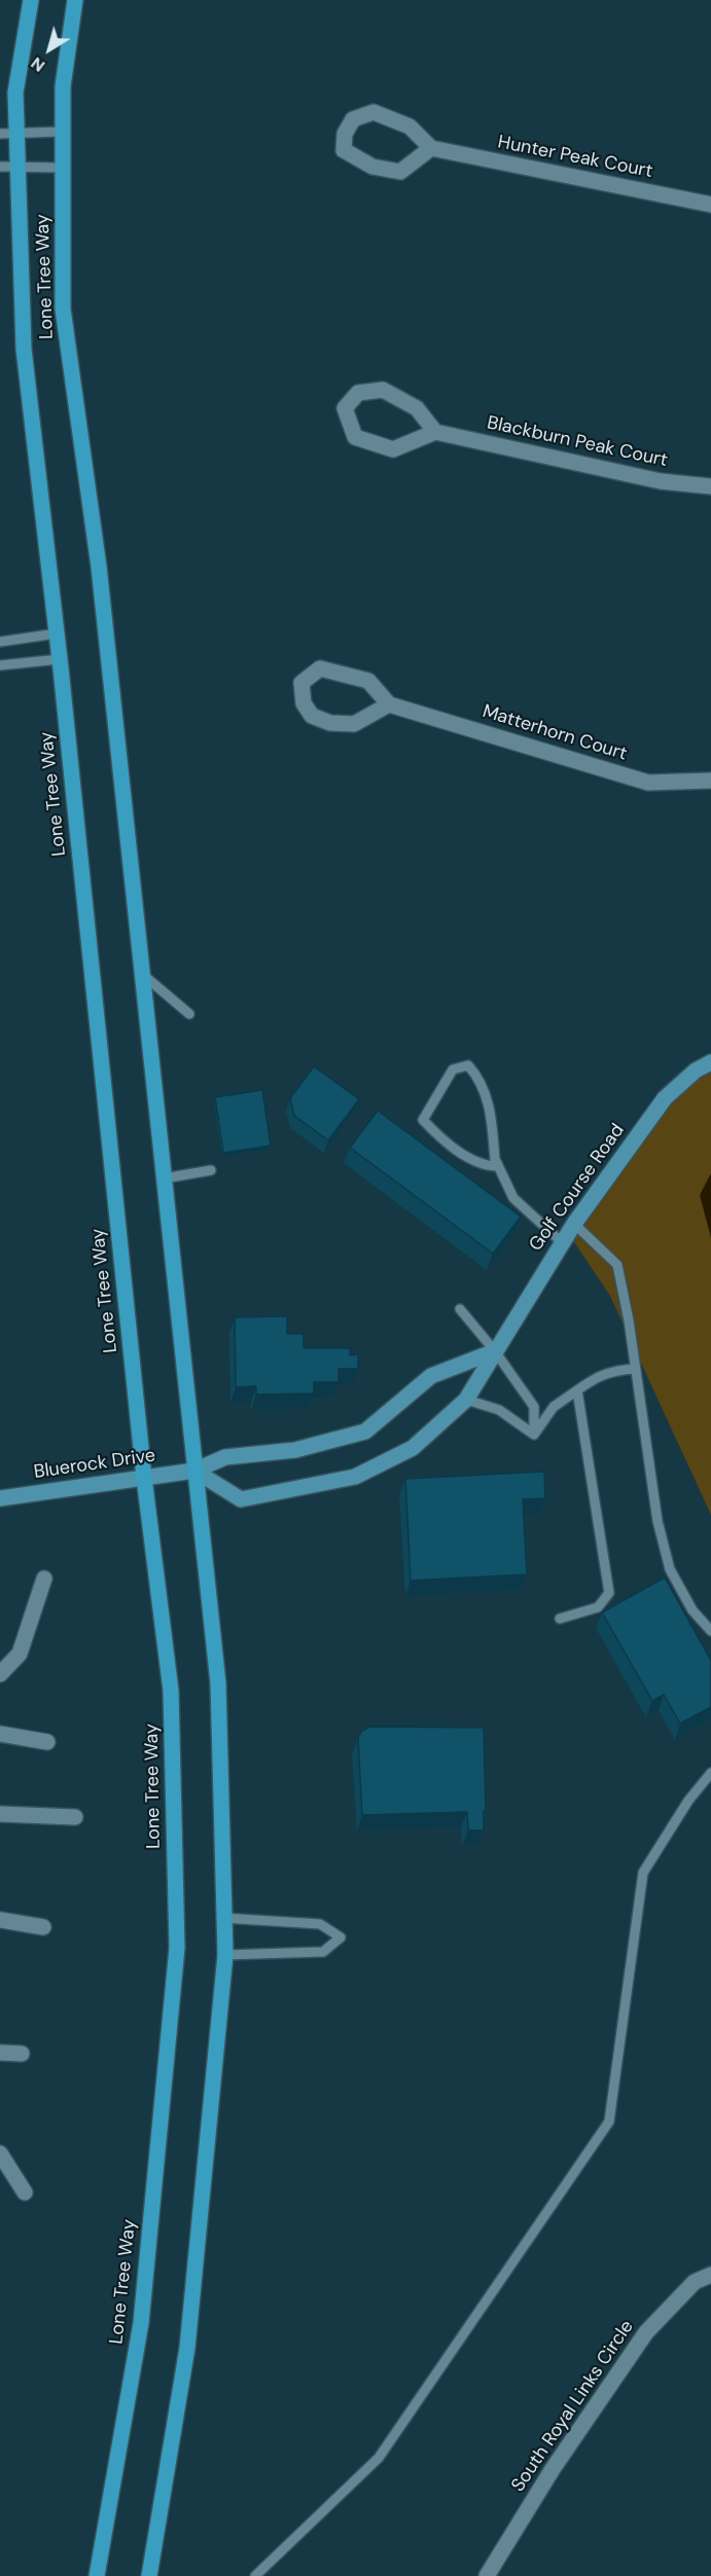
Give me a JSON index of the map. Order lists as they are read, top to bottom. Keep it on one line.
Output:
{"streets":{"main road":["Lone Tree Way"],"street":["Hunter Peak Court","Blackburn Peak Court","Matterhorn Court","Golf Course Road","Bluerock Drive","South Royal Links Circle"]},"crossings":[["Lone Tree Way","Golf Course Road"],["Lone Tree Way","Bluerock Drive"],["Golf Course Road","Bluerock Drive"]],"north":"bottom left"}
